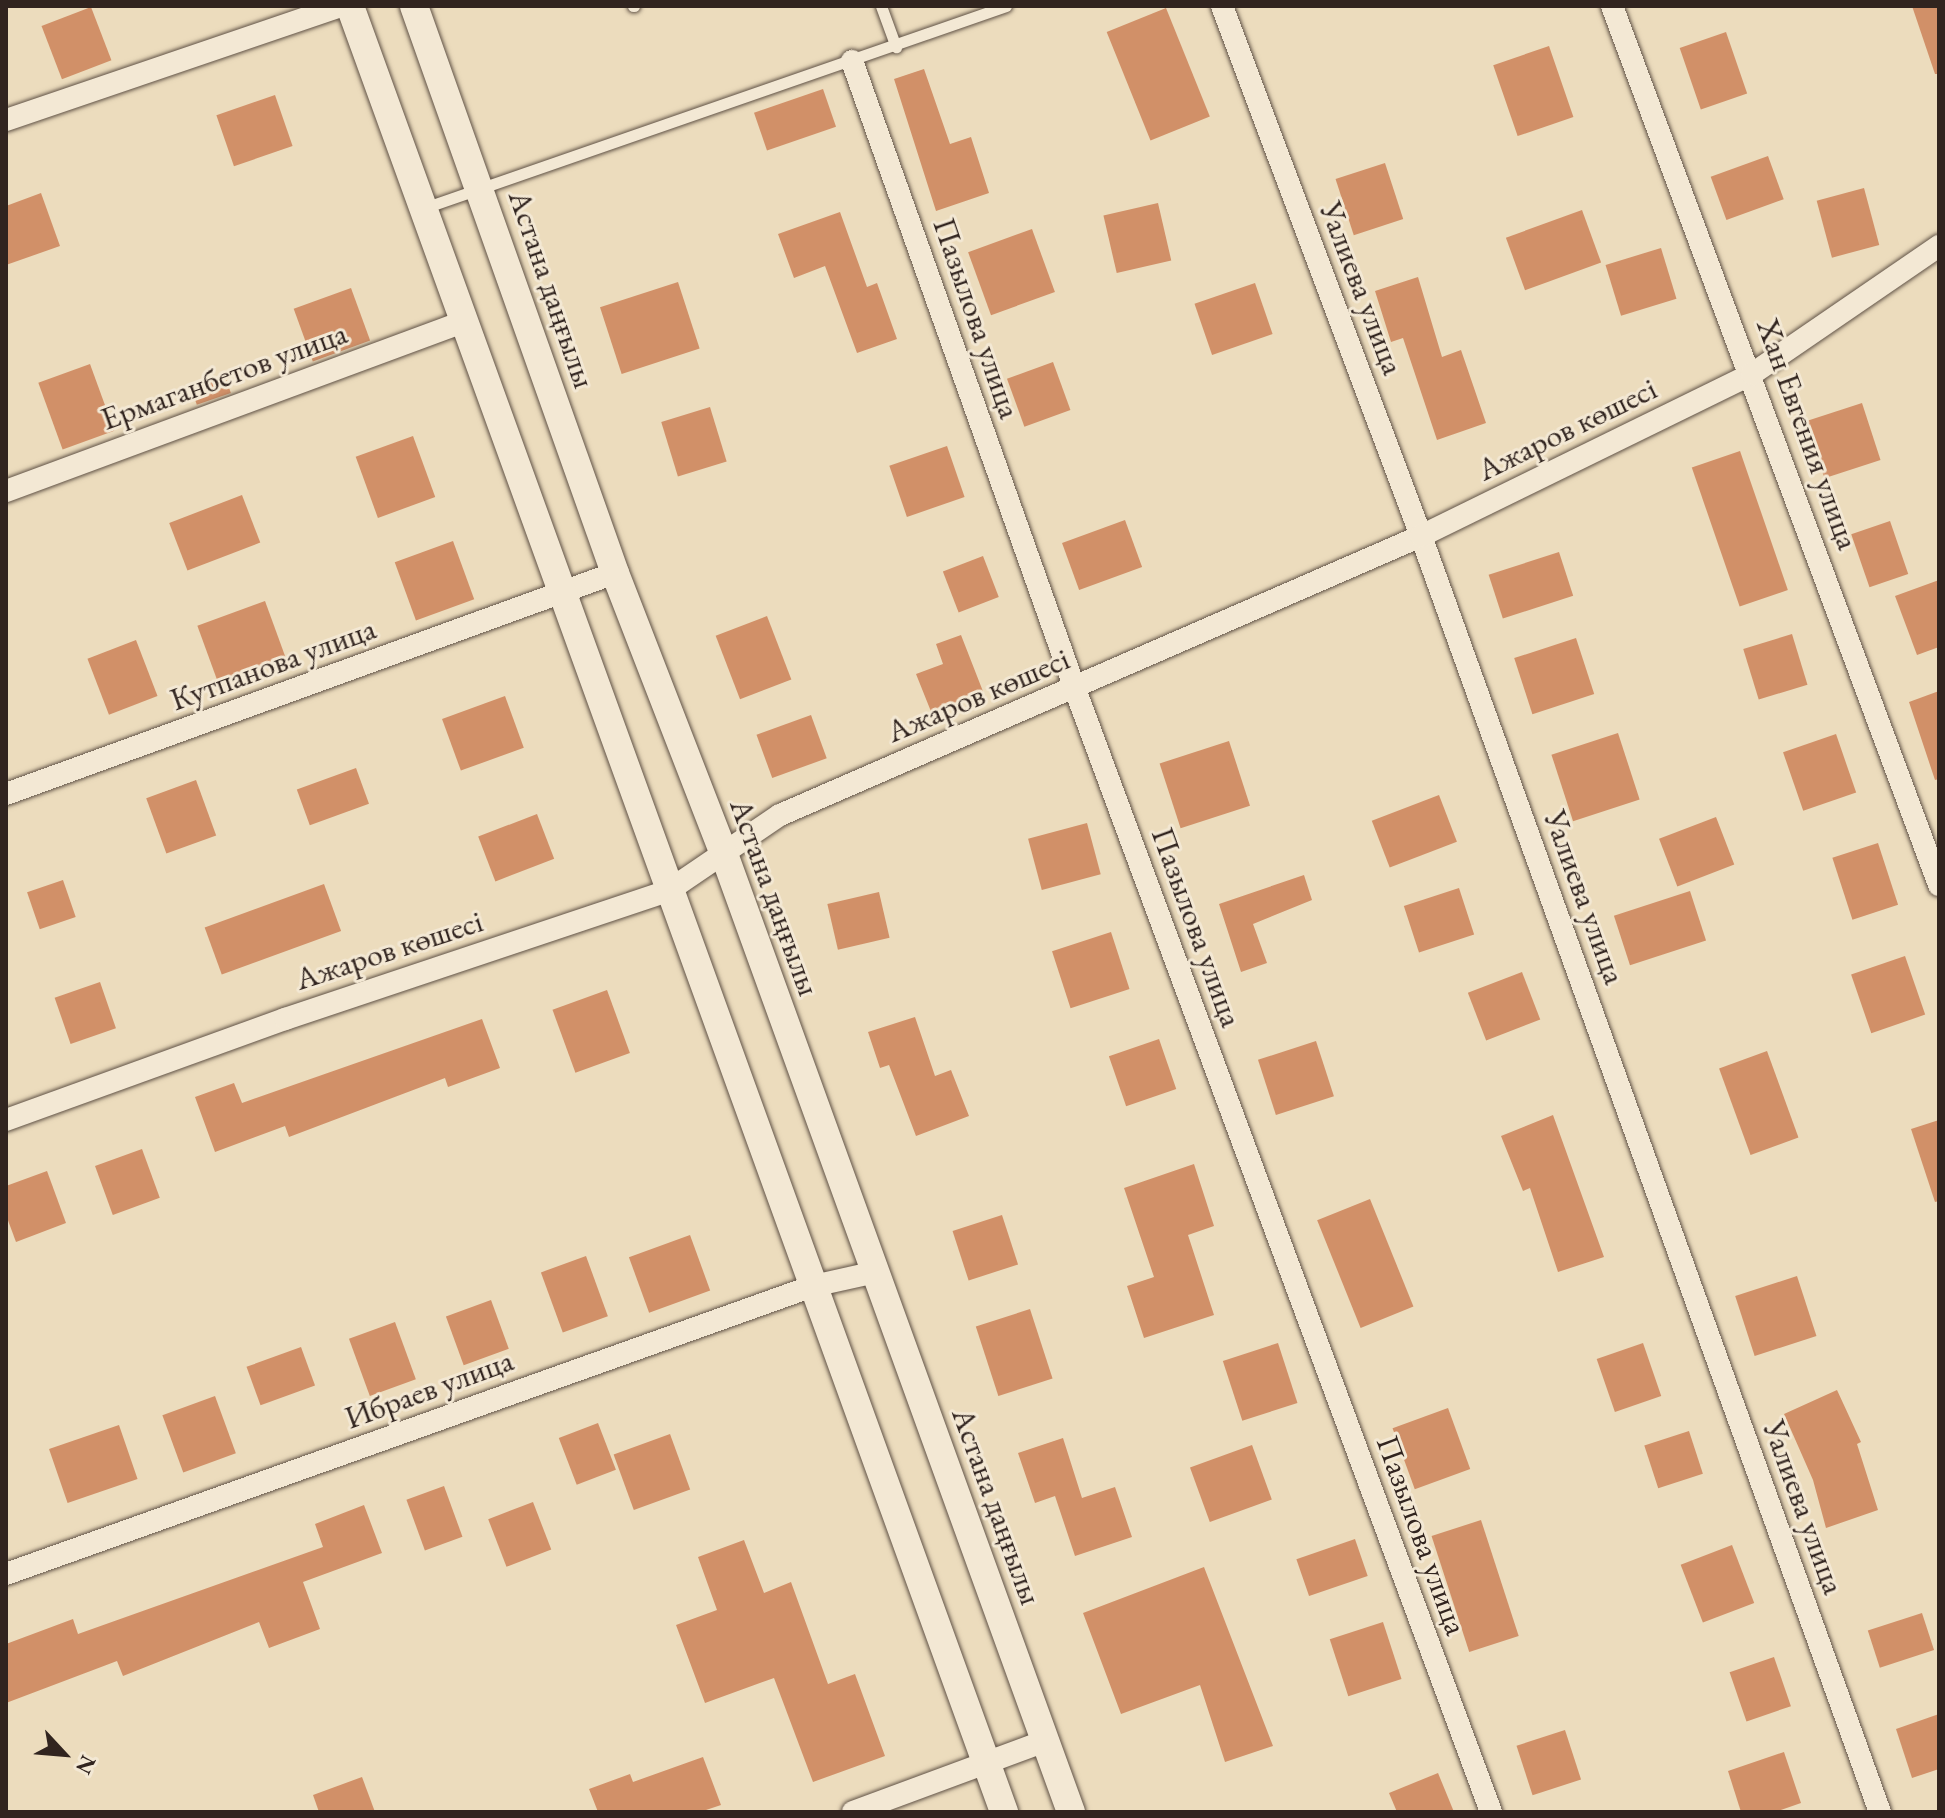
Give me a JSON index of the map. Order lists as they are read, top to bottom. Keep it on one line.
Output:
{"streets":{"street":["Уалиева улица","Астана даңғылы","Пазылова улица","Ермаганбетов улица","Ажаров көшесі","Хан Евгения улица","Кутпанова улица","Ибраев улица"]},"crossings":[["Уалиева улица","Ажаров көшесі"],["Астана даңғылы","Ажаров көшесі"],["Астана даңғылы","Кутпанова улица"],["Астана даңғылы","Ибраев улица"],["Пазылова улица","Ажаров көшесі"],["Ажаров көшесі","Хан Евгения улица"]],"north":"bottom right"}
